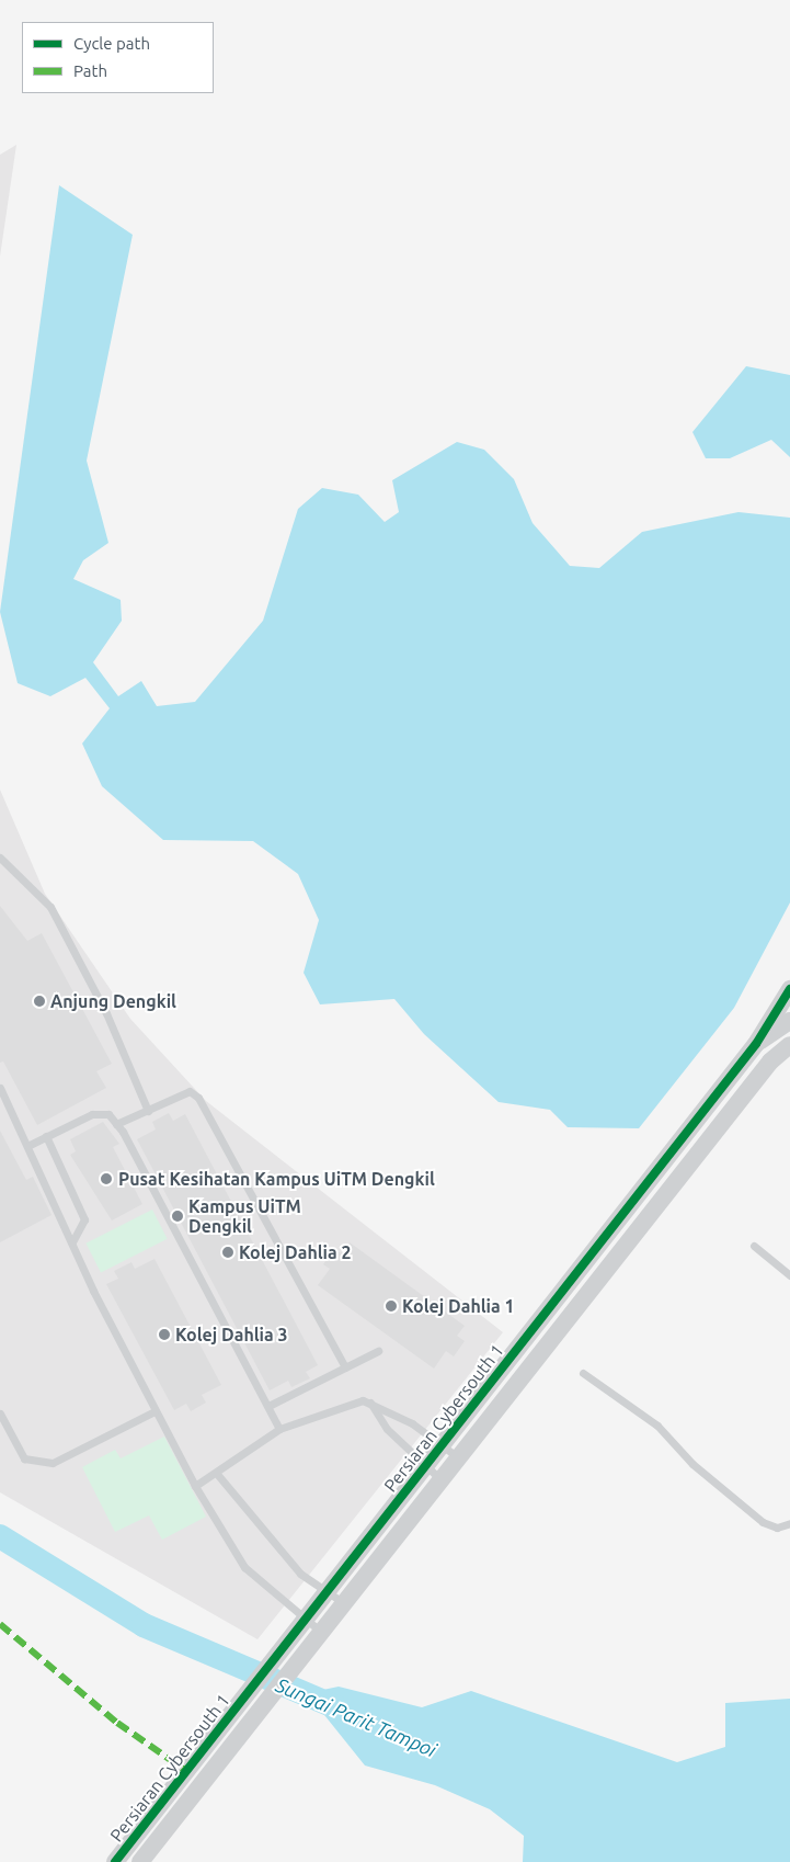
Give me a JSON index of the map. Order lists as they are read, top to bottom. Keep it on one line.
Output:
{"streets":{"street":["Persiaran Cybersouth 1"]},"water":["Sungai Parit Tampoi"],"places":["Anjung Dengkil","Pusat Kesihatan Kampus UiTM Dengkil","Kampus UiTM Dengkil","Kolej Dahlia 2","Kolej Dahlia 1","Kolej Dahlia 3"],"legend":["Cycle path","Path"]}
